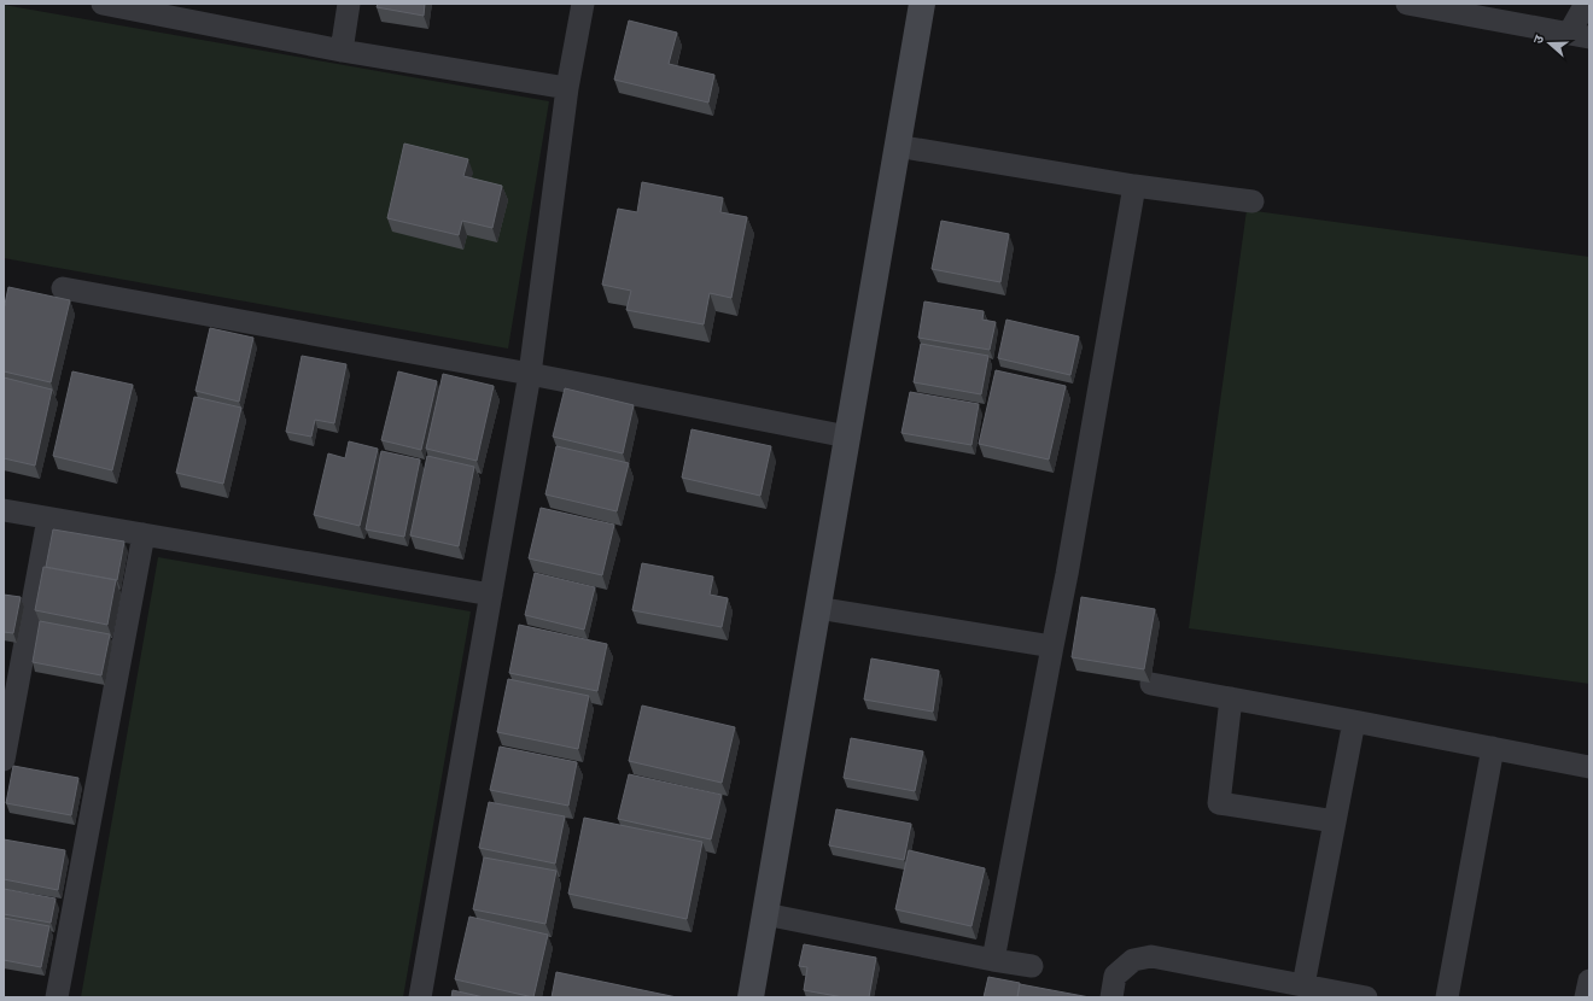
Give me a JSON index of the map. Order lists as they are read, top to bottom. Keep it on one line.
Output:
{"north":"left"}
